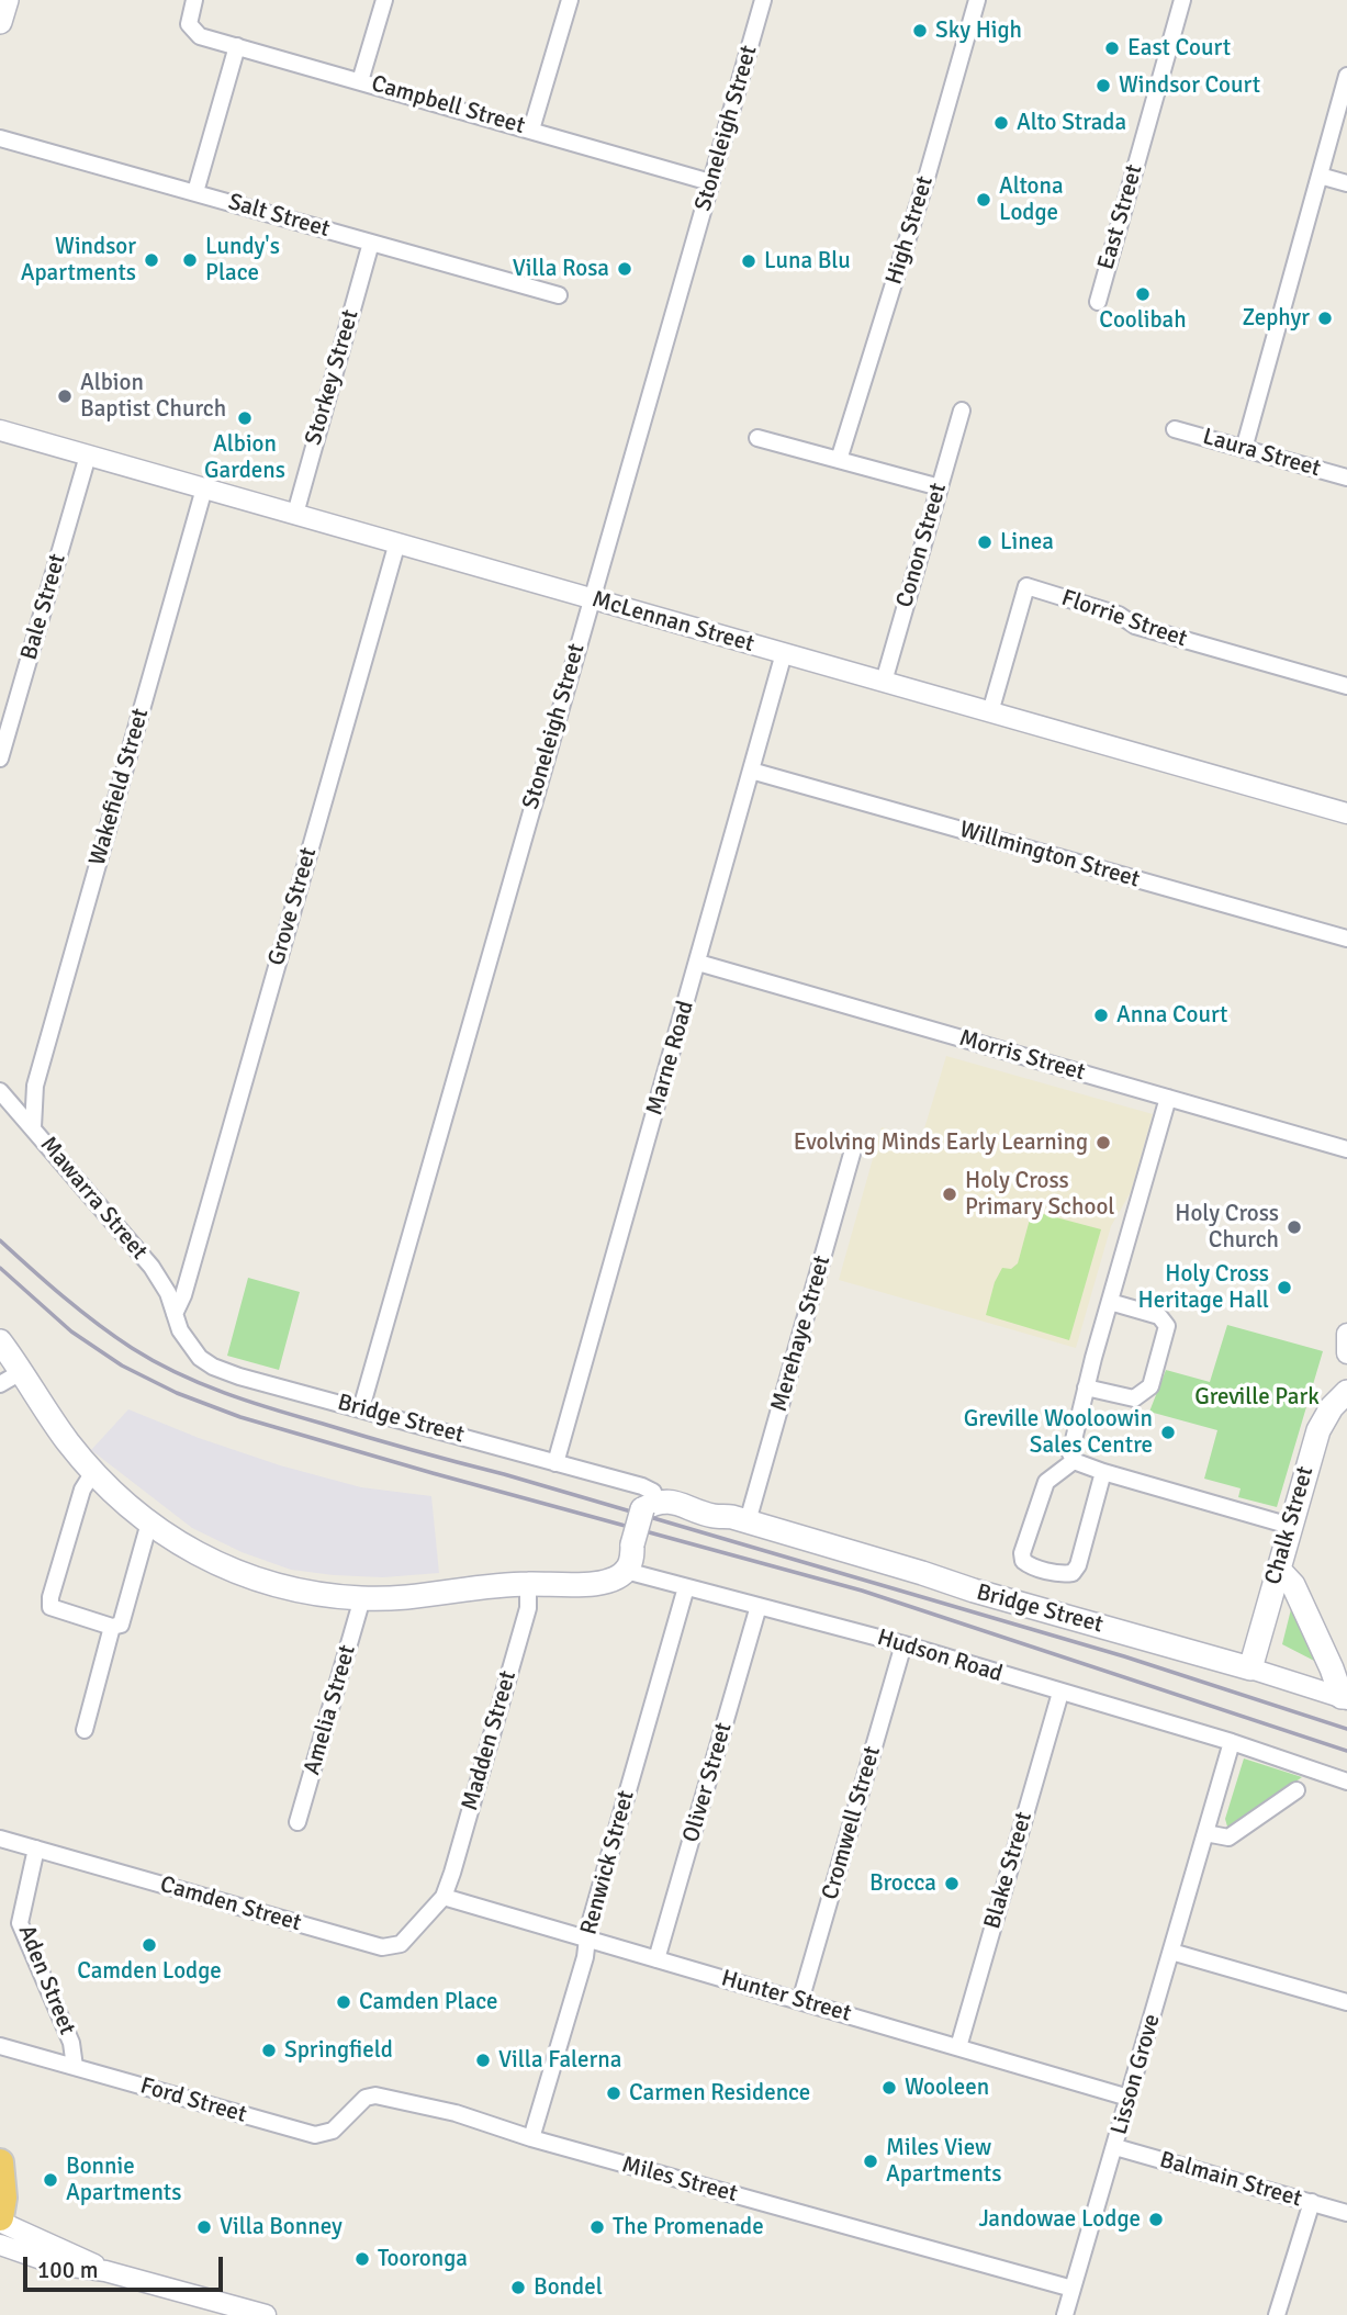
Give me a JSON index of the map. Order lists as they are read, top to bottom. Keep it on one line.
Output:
{"streets":{"main road":["Bridge Street","Chalk Street"],"street":["Campbell Street","Stoneleigh Street","Salt Street","East Street","High Street","Storkey Street","Laura Street","Conon Street","Bale Street","Florrie Street","McLennan Street","Wakefield Street","Willmington Street","Grove Street","Morris Street","Marne Road","Mawarra Street","Merehaye Street","Hudson Road","Amelia Street","Madden Street","Oliver Street","Cromwell Street","Renwick Street","Blake Street","Camden Street","Aden Street","Hunter Street","Lisson Grove","Ford Street","Miles Street","Balmain Street"]},"crossings":[["Campbell Street","Stoneleigh Street"],["Stoneleigh Street","McLennan Street"],["Stoneleigh Street","Bridge Street"],["Salt Street","Storkey Street"],["Storkey Street","McLennan Street"],["Conon Street","McLennan Street"],["Bale Street","McLennan Street"],["Florrie Street","McLennan Street"],["McLennan Street","Wakefield Street"],["McLennan Street","Grove Street"],["McLennan Street","Marne Road"],["Wakefield Street","Mawarra Street"],["Willmington Street","Marne Road"],["Grove Street","Mawarra Street"],["Grove Street","Bridge Street"],["Morris Street","Marne Road"],["Marne Road","Bridge Street"],["Mawarra Street","Bridge Street"],["Merehaye Street","Bridge Street"],["Bridge Street","Chalk Street"],["Hudson Road","Oliver Street"],["Hudson Road","Cromwell Street"],["Hudson Road","Renwick Street"],["Hudson Road","Blake Street"],["Hudson Road","Lisson Grove"],["Madden Street","Camden Street"],["Madden Street","Hunter Street"],["Oliver Street","Hunter Street"],["Cromwell Street","Hunter Street"],["Renwick Street","Hunter Street"],["Renwick Street","Miles Street"],["Blake Street","Hunter Street"],["Camden Street","Aden Street"],["Camden Street","Hunter Street"],["Aden Street","Ford Street"],["Hunter Street","Lisson Grove"],["Lisson Grove","Miles Street"],["Lisson Grove","Balmain Street"],["Ford Street","Miles Street"]],"parks":["Greville Park"],"places":["Sky High","East Court","Windsor Court","Alto Strada","Altona Lodge","Windsor Apartments","Lundy's Place","Luna Blu","Villa Rosa","Coolibah","Zephyr","Albion Baptist Church","Albion Gardens","Linea","Anna Court","Evolving Minds Early Learning","Holy Cross Primary School","Holy Cross Church","Holy Cross Heritage Hall","Greville Wooloowin Sales Centre","Brocca","Camden Lodge","Camden Place","Springfield","Villa Falerna","Wooleen","Carmen Residence","Miles View Apartments","Bonnie Apartments","Jandowae Lodge","Villa Bonney","The Promenade","Tooronga","Bondel"],"scale_bar":"100 m"}
